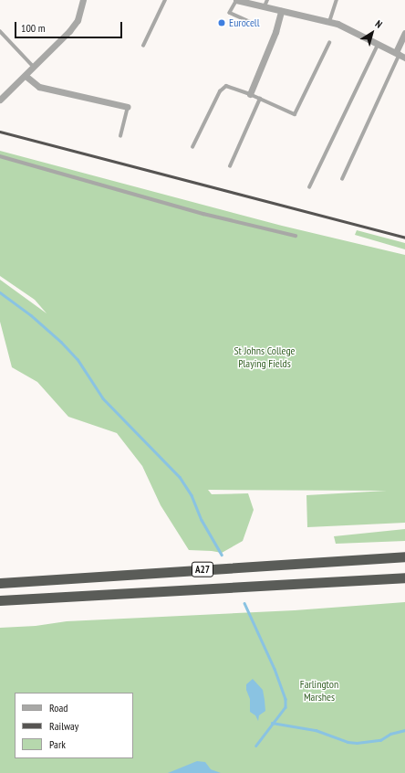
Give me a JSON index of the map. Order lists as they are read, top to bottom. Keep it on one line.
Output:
{"streets":{"highway":["A27"]},"parks":["St Johns College Playing Fields","Farlington Marshes"],"places":["Eurocell"],"legend":["Road","Railway","Park"],"scale_bar":"100 m","north":"top right"}
